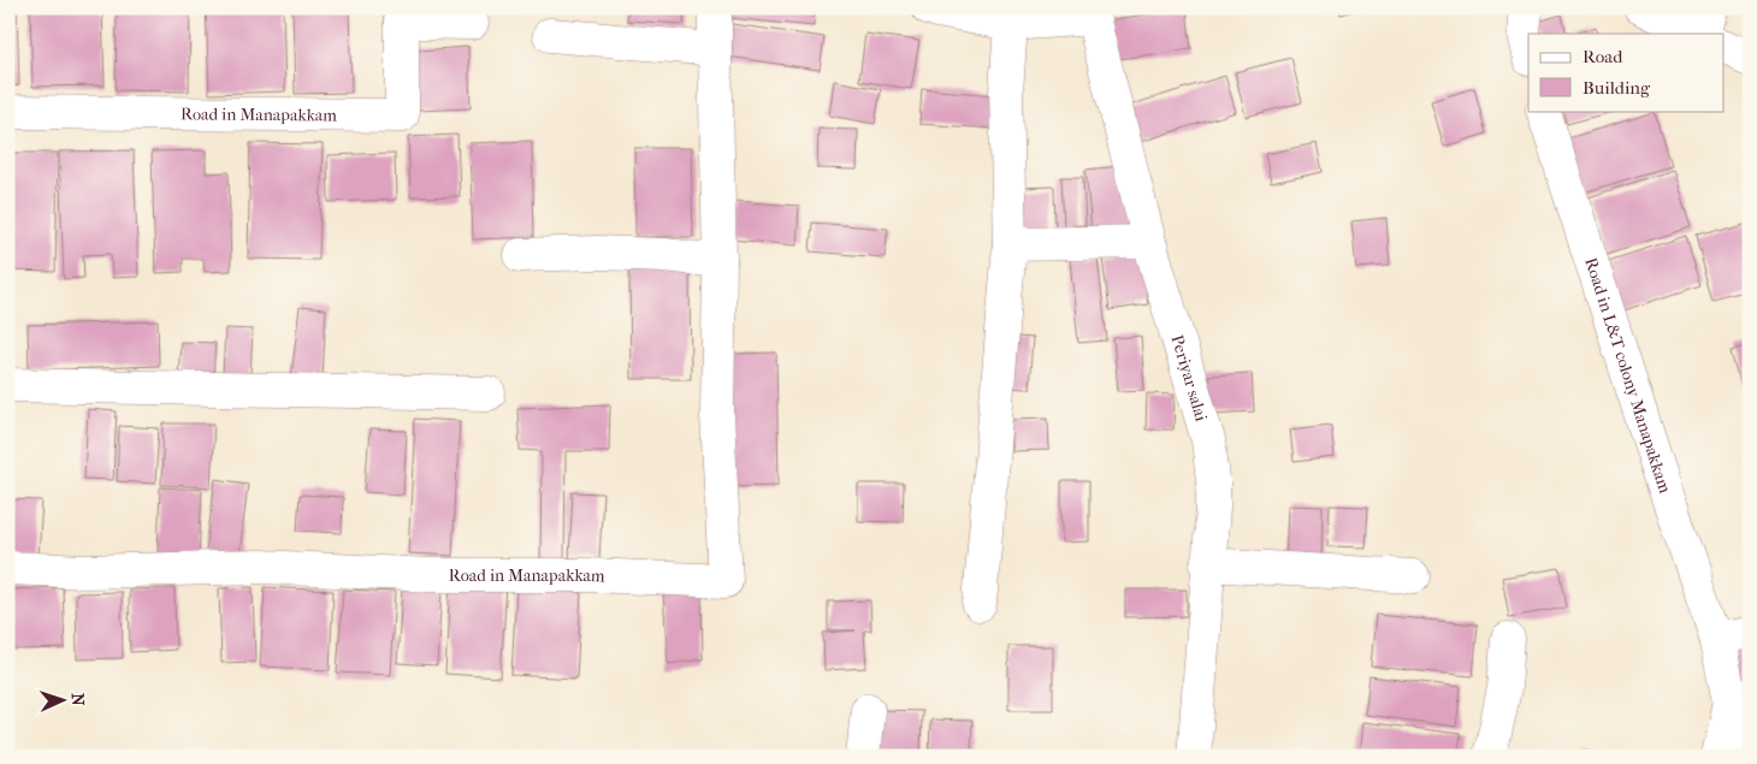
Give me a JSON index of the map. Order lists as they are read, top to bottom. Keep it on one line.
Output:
{"streets":{"street":["Road in Manapakkam","Road in L&T colony Manapakkam","Periyar salai"]},"legend":["Road","Building"],"north":"right"}
